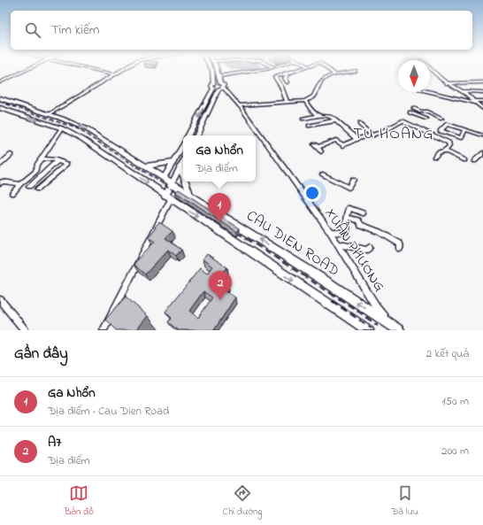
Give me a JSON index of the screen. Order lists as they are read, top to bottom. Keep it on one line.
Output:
{"streets":{"highway":["CAU DIEN ROAD"],"street":["XUÂN PHƯƠNG"]},"crossings":[["CAU DIEN ROAD","XUÂN PHƯƠNG"]],"districts":["TU HOÀNG"],"north":"bottom","page":{"search":"Tìm kiếm","popup":["Ga Nhổn","Địa điểm"],"pins":["1","2"],"heading":["Gần đây","2 kết quả"],"list":[{"mark":"1","name":"Ga Nhổn","note":"Địa điểm · Cau Dien Road","value":"150 m"},{"mark":"2","name":"A7","note":"Địa điểm","value":"200 m"}],"nav":["Bản đồ","Chỉ đường","Đã lưu"]}}
